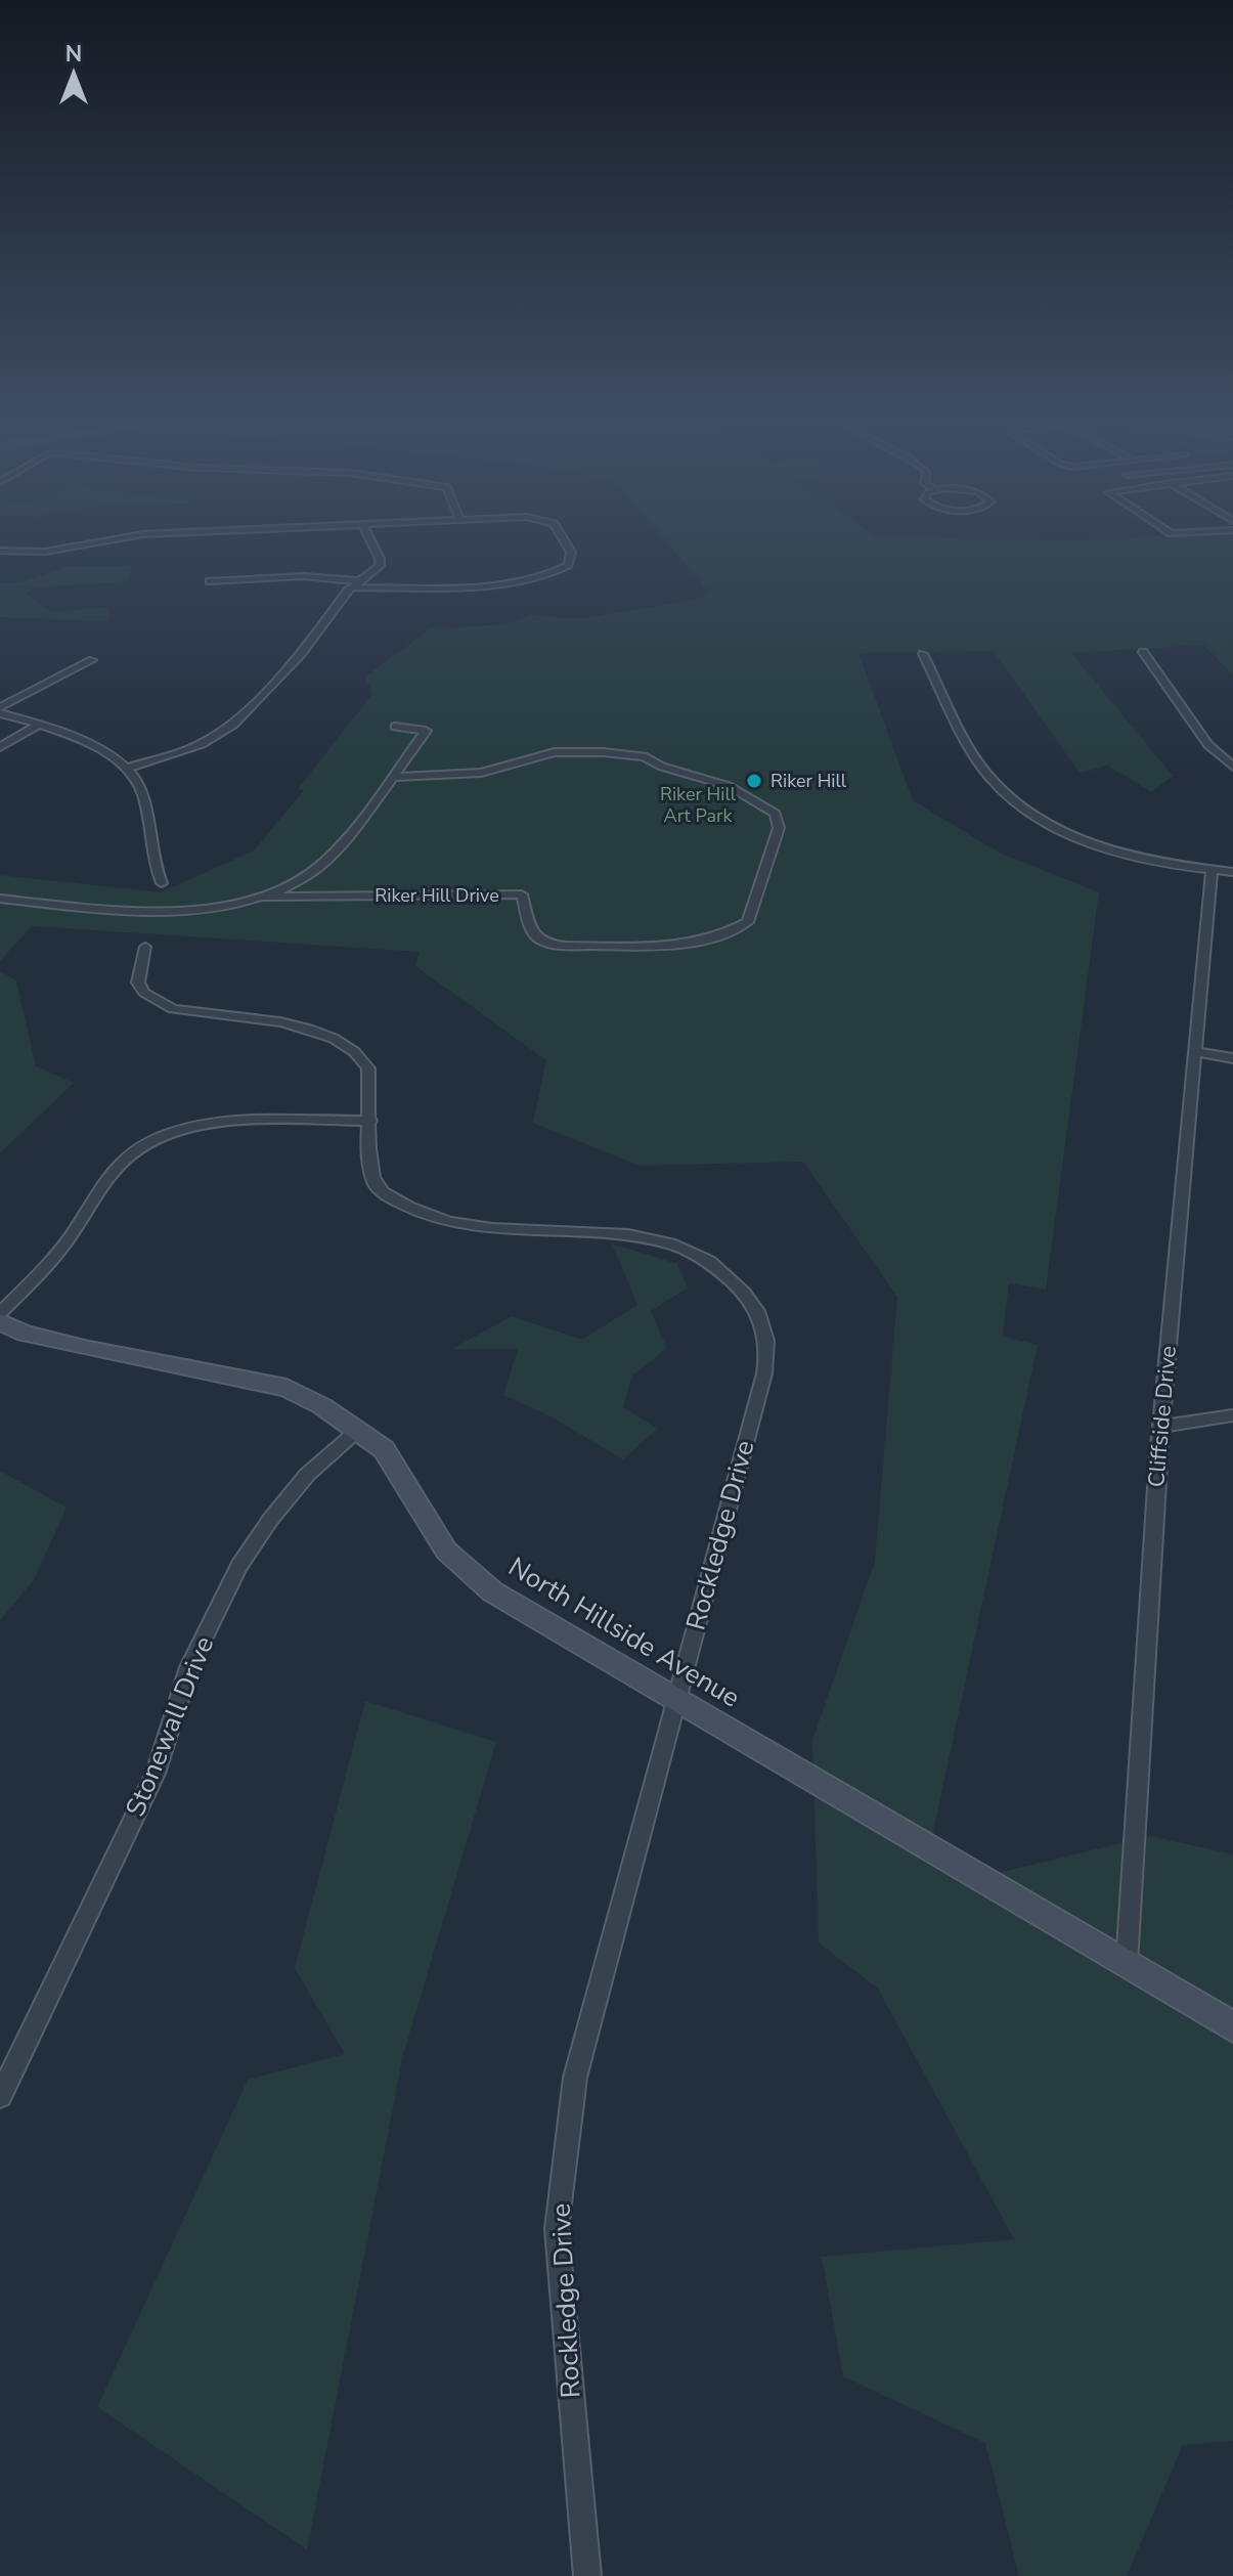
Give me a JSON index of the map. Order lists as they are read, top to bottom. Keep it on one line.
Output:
{"streets":{"street":["Riker Hill Drive","Cliffside Drive","Rockledge Drive","North Hillside Avenue","Stonewall Drive"]},"crossings":[["Cliffside Drive","North Hillside Avenue"],["Rockledge Drive","North Hillside Avenue"],["North Hillside Avenue","Stonewall Drive"]],"parks":["Riker Hill Art Park"],"places":["Riker Hill"],"north":"top"}
